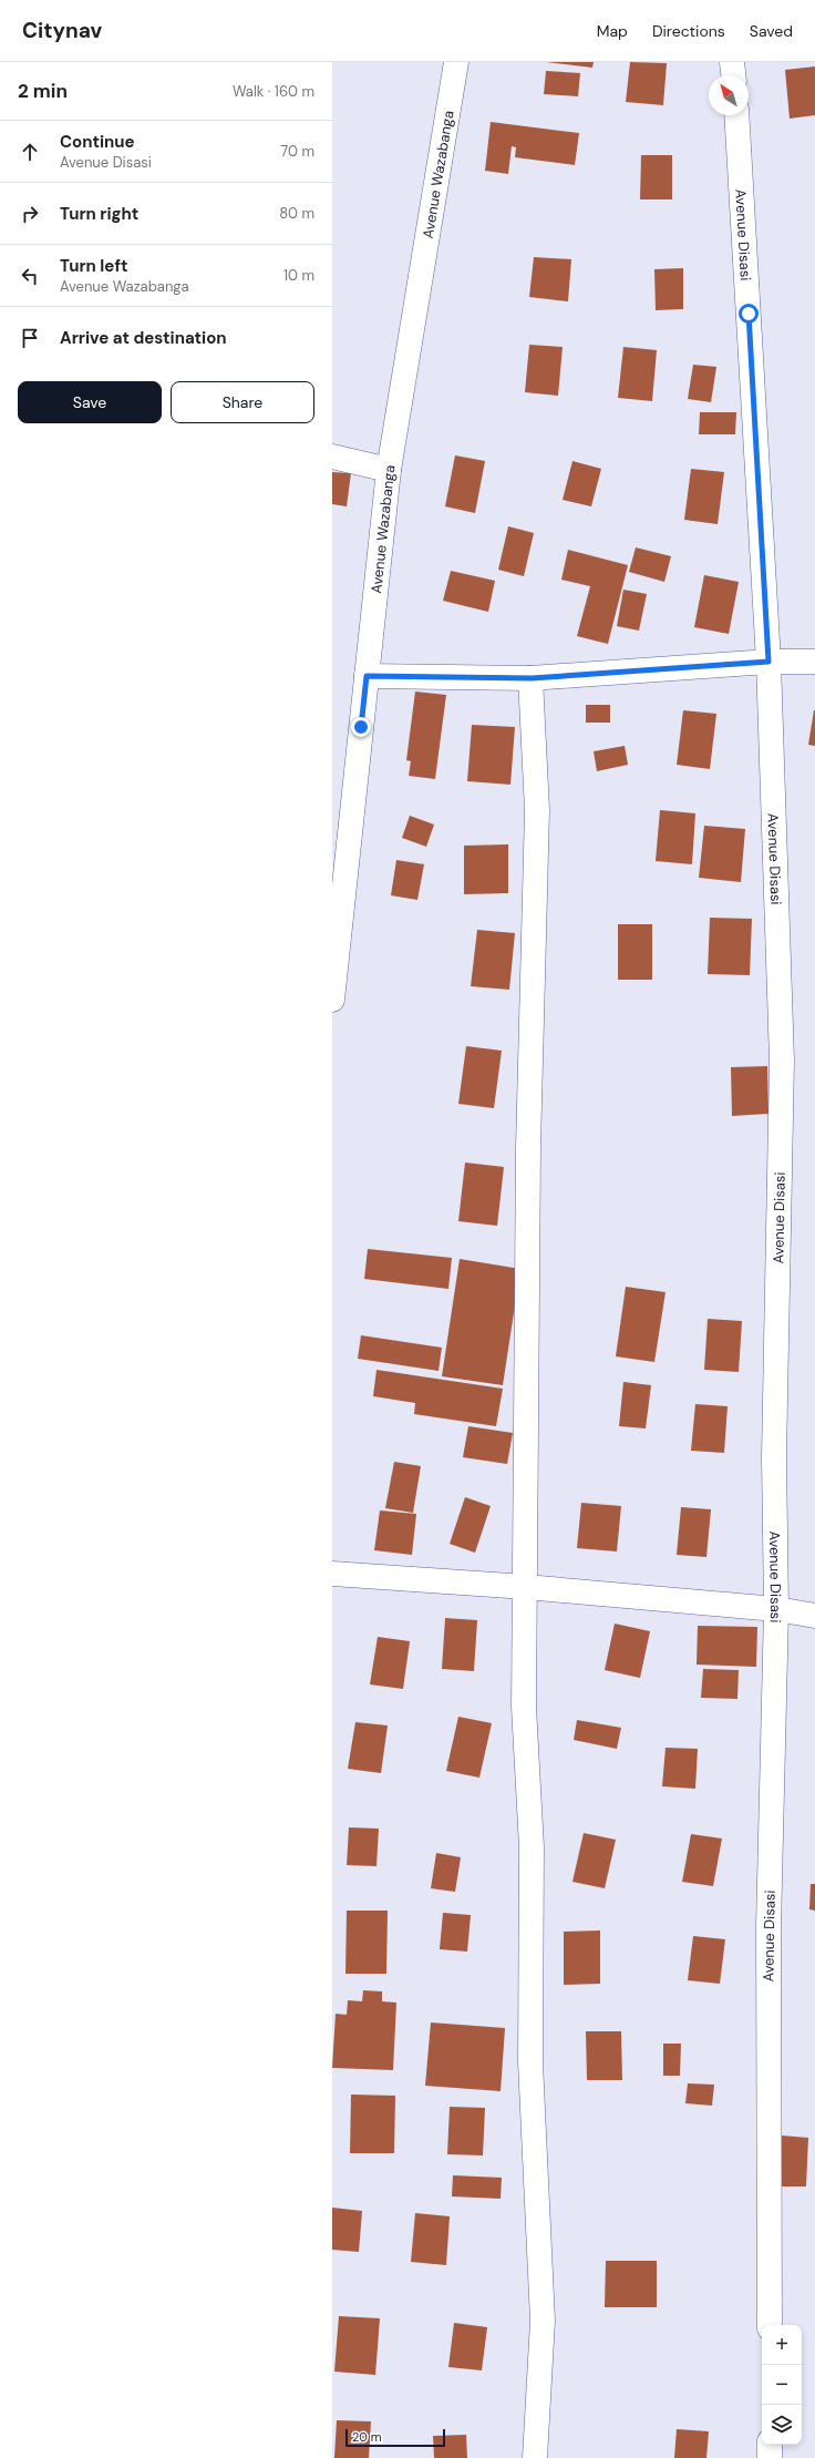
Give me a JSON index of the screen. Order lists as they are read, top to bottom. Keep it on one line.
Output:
{"streets":{"street":["Avenue Wazabanga","Avenue Disasi"]},"scale_bar":"20 m","north":"top left","page":{"header":"Citynav","nav":["Map","Directions","Saved"],"heading":["2 min","Walk · 160 m"],"list":[["Continue","Avenue Disasi","70 m"],["Turn right","80 m"],["Turn left","Avenue Wazabanga","10 m"],"Arrive at destination"],"buttons":["Save","Share"],"map_buttons":["+","−"],"scale":"20 m"}}
